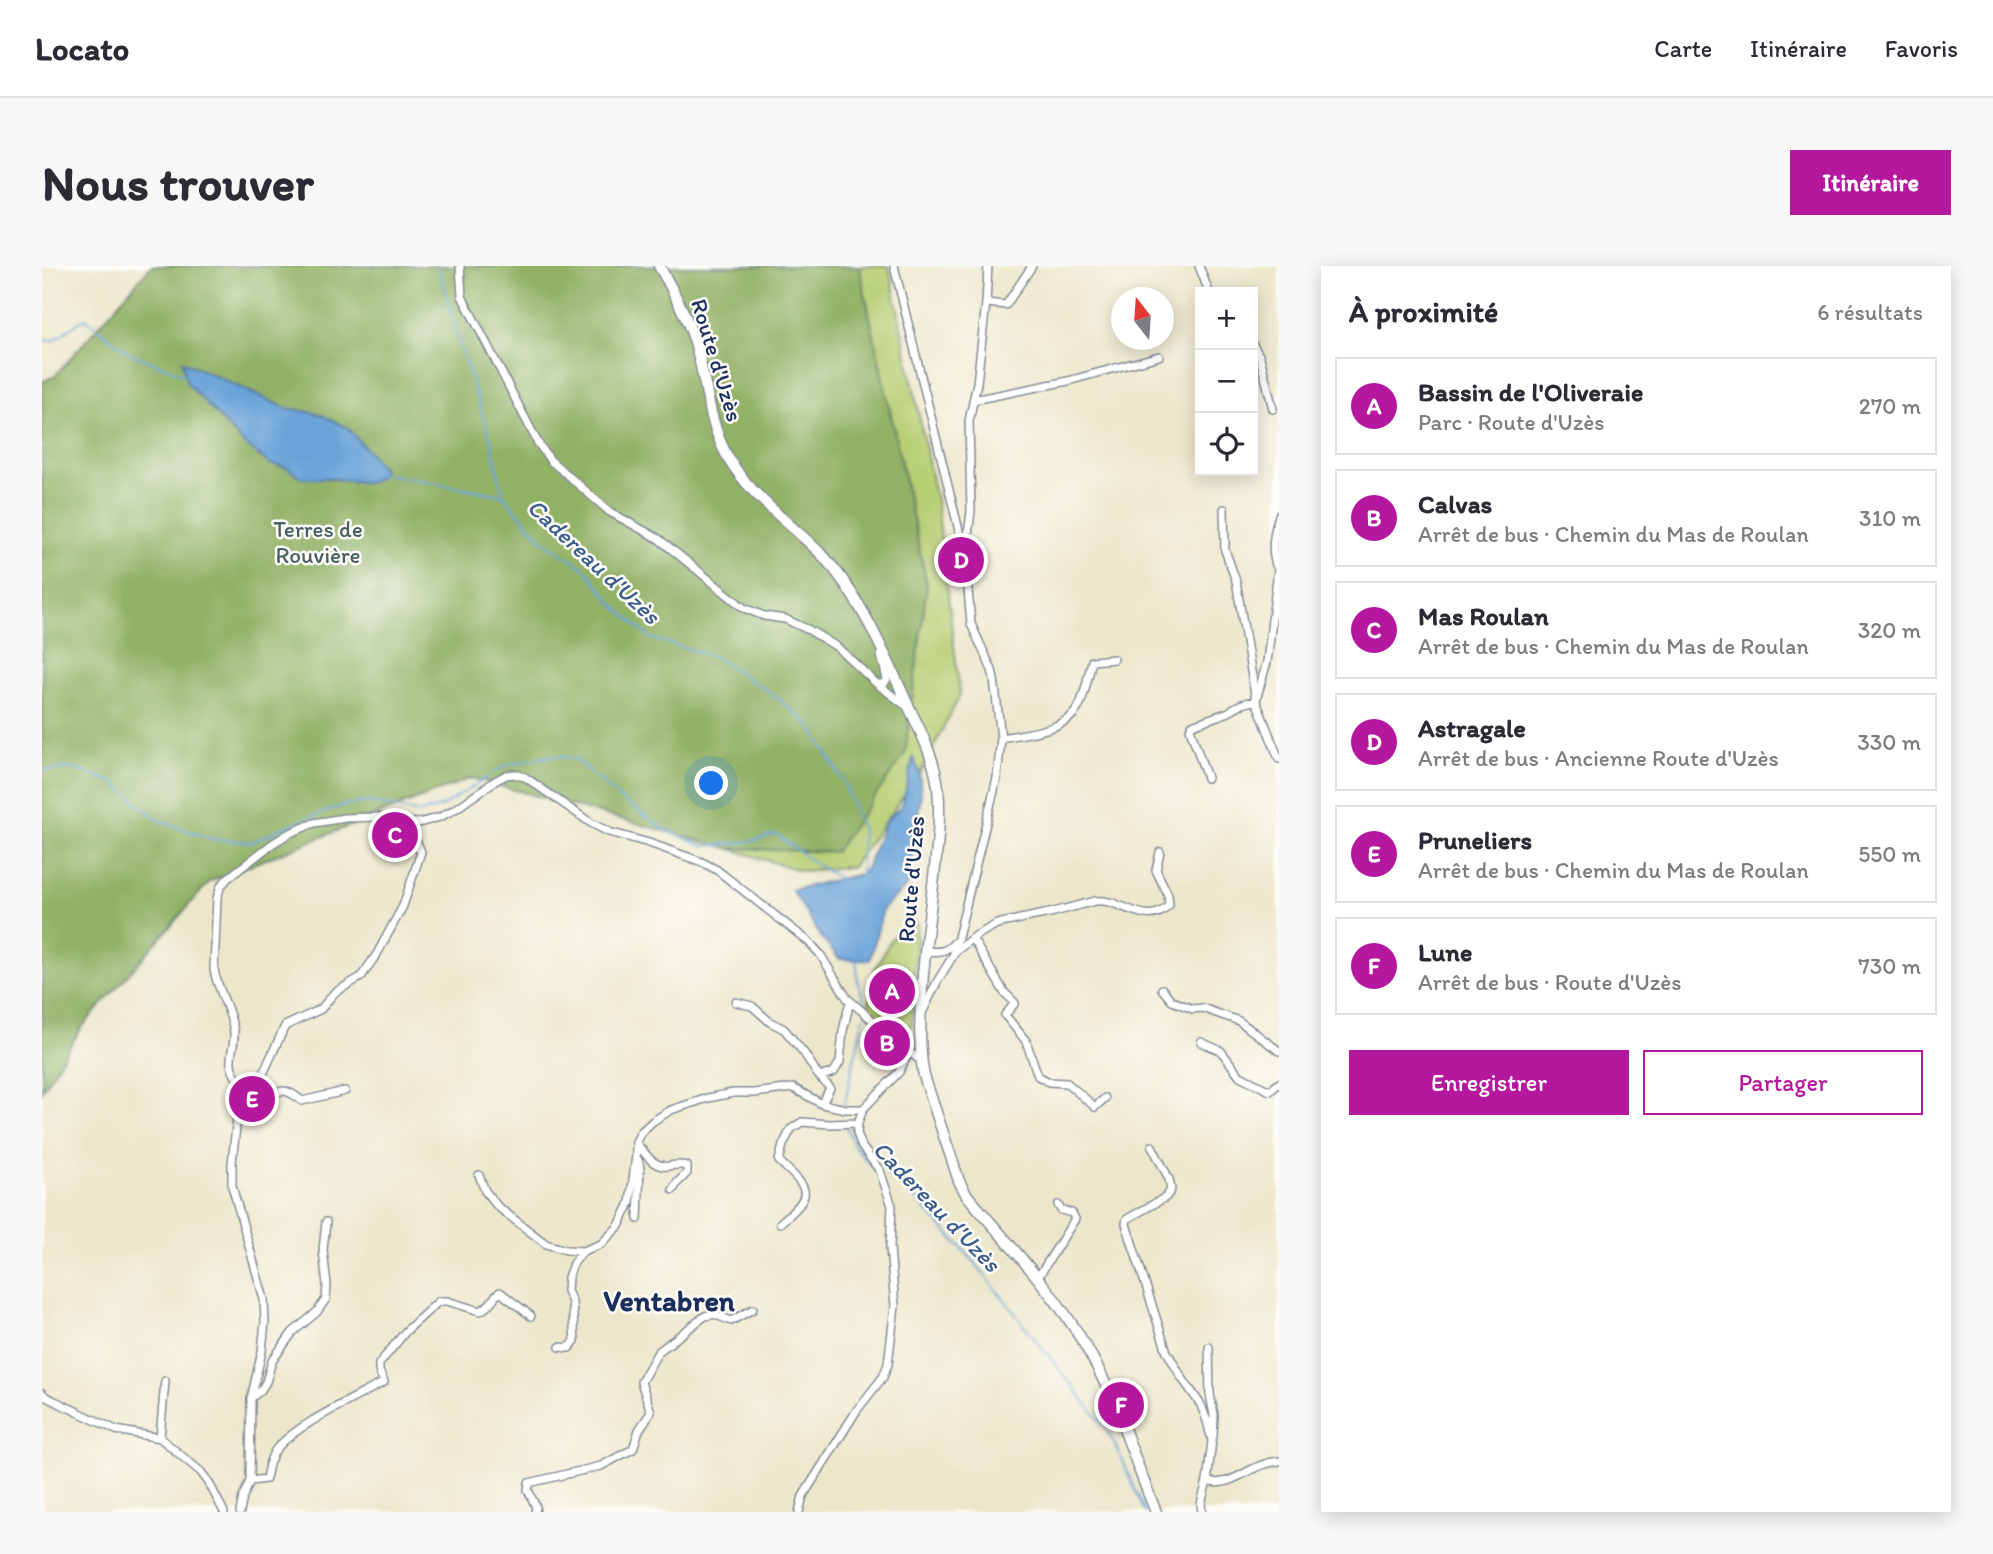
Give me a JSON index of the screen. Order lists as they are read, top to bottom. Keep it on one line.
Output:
{"streets":{"main road":["Route d'Uzès"]},"districts":["Ventabren"],"water":["Cadereau d'Uzès"],"parks":["Terres de Rouvière"],"north":"top","page":{"header":"Locato","nav":["Carte","Itinéraire","Favoris"],"buttons":["Itinéraire",["Enregistrer","Partager"]],"title":"Nous trouver","heading":["À proximité","6 résultats"],"map_buttons":["+","−"],"list":[{"mark":"A","name":"Bassin de l'Oliveraie","note":"Parc · Route d'Uzès","value":"270 m"},{"mark":"B","name":"Calvas","note":"Arrêt de bus · Chemin du Mas de Roulan","value":"310 m"},{"mark":"C","name":"Mas Roulan","note":"Arrêt de bus · Chemin du Mas de Roulan","value":"320 m"},{"mark":"D","name":"Astragale","note":"Arrêt de bus · Ancienne Route d'Uzès","value":"330 m"},{"mark":"E","name":"Pruneliers","note":"Arrêt de bus · Chemin du Mas de Roulan","value":"550 m"},{"mark":"F","name":"Lune","note":"Arrêt de bus · Route d'Uzès","value":"730 m"}],"pins":["D","C","A","B","E","F"]}}
